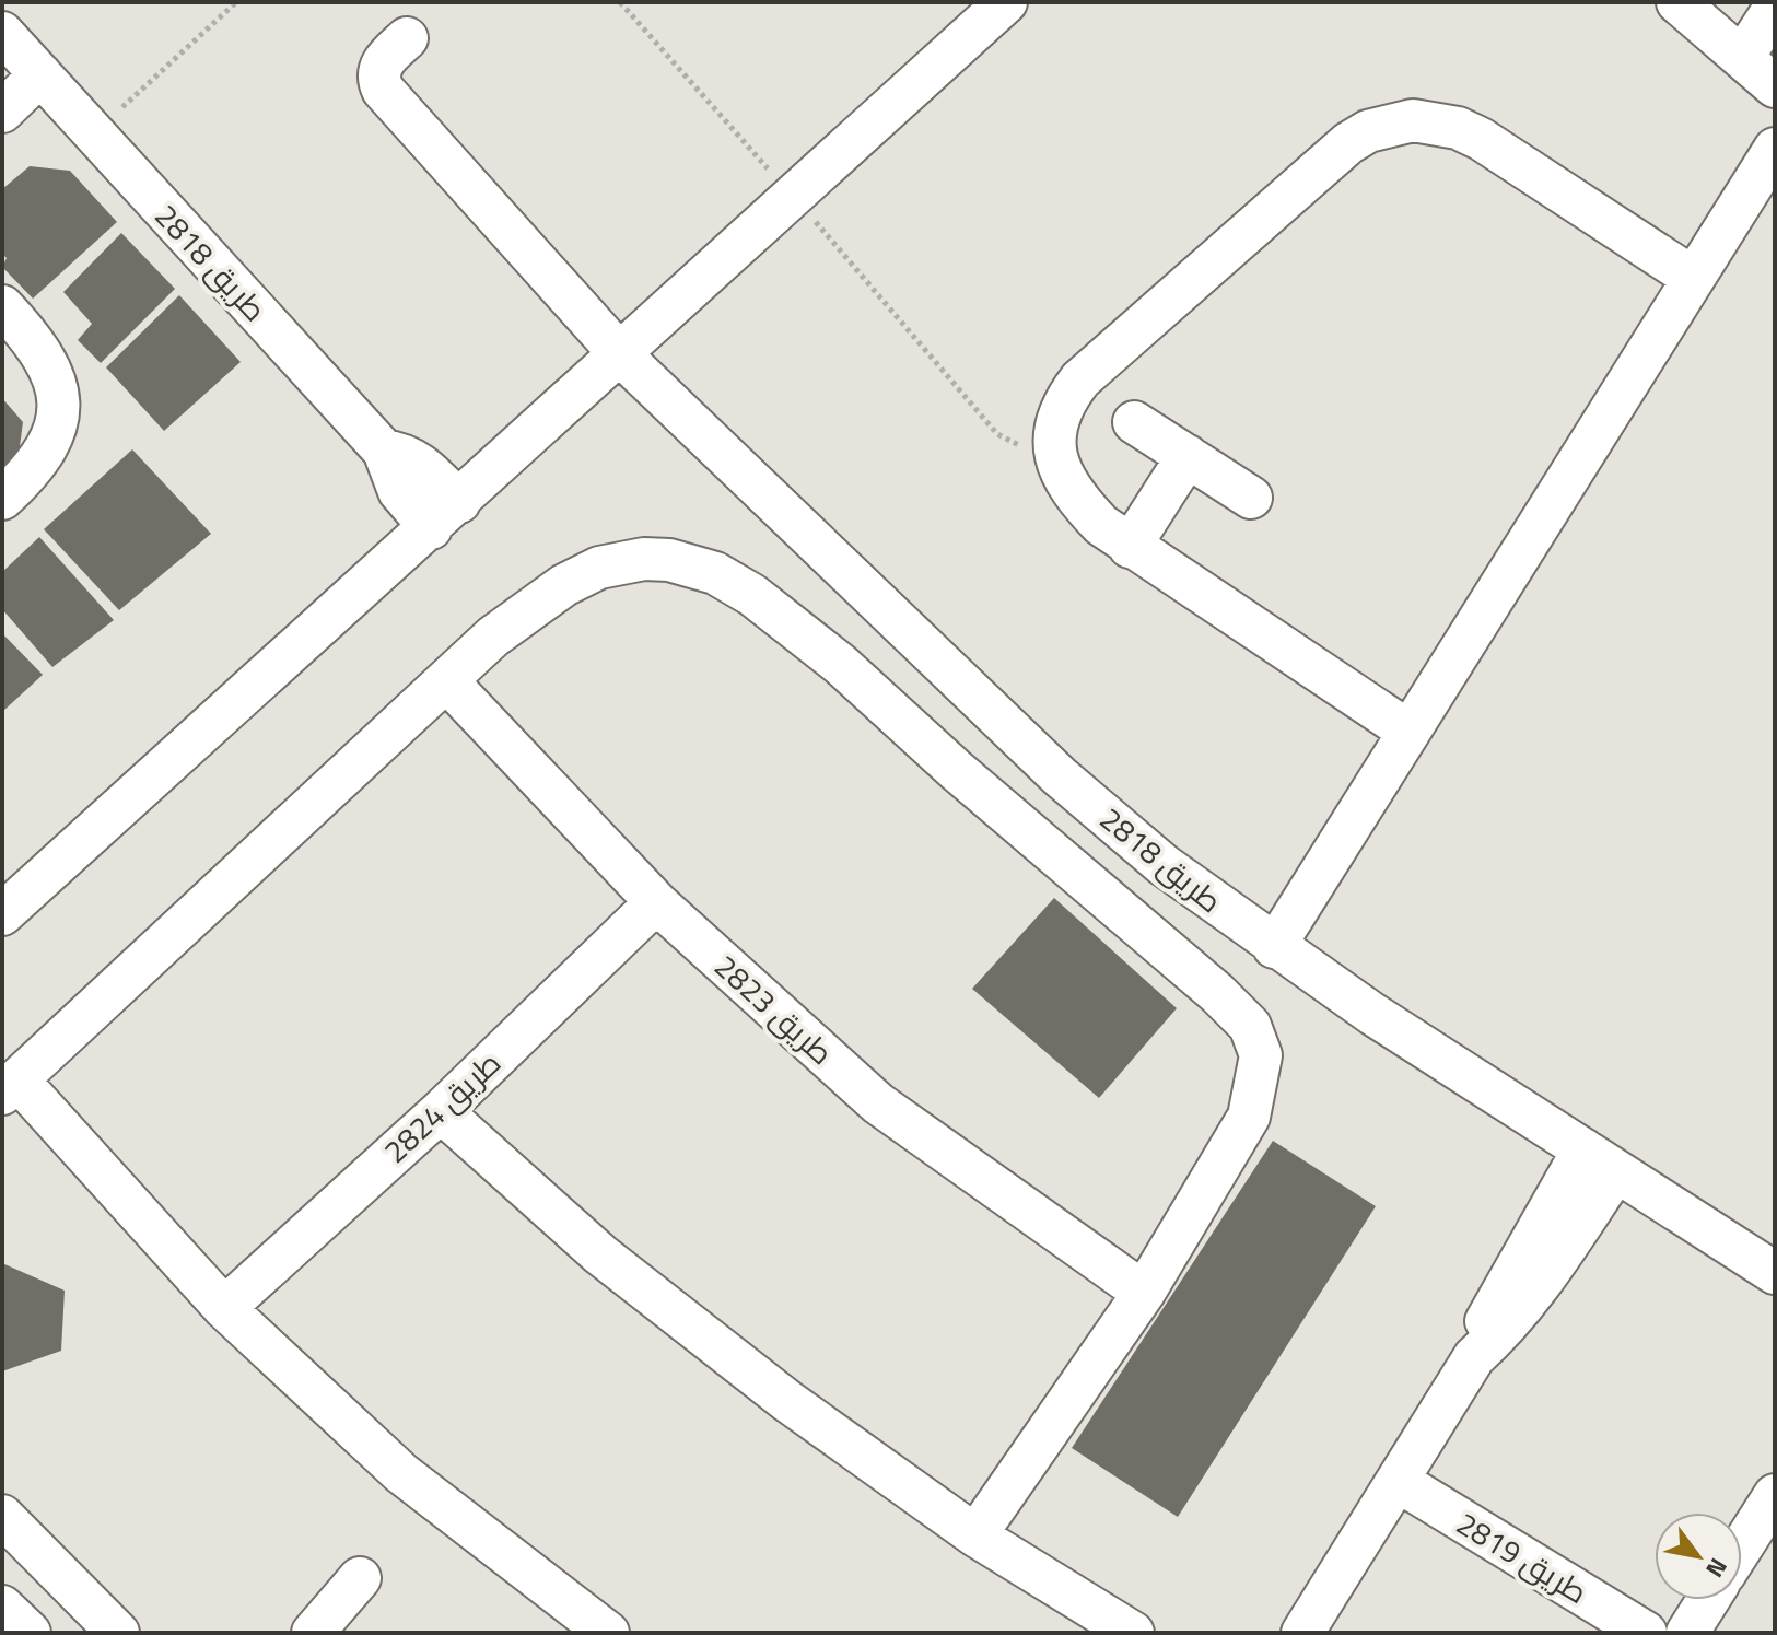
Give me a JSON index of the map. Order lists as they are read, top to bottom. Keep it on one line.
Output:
{"streets":{"street":["طريق 2818","طريق 2823","طريق 2824","طريق 2819"]},"crossings":[["طريق 2823","طريق 2824"]],"north":"bottom right"}
